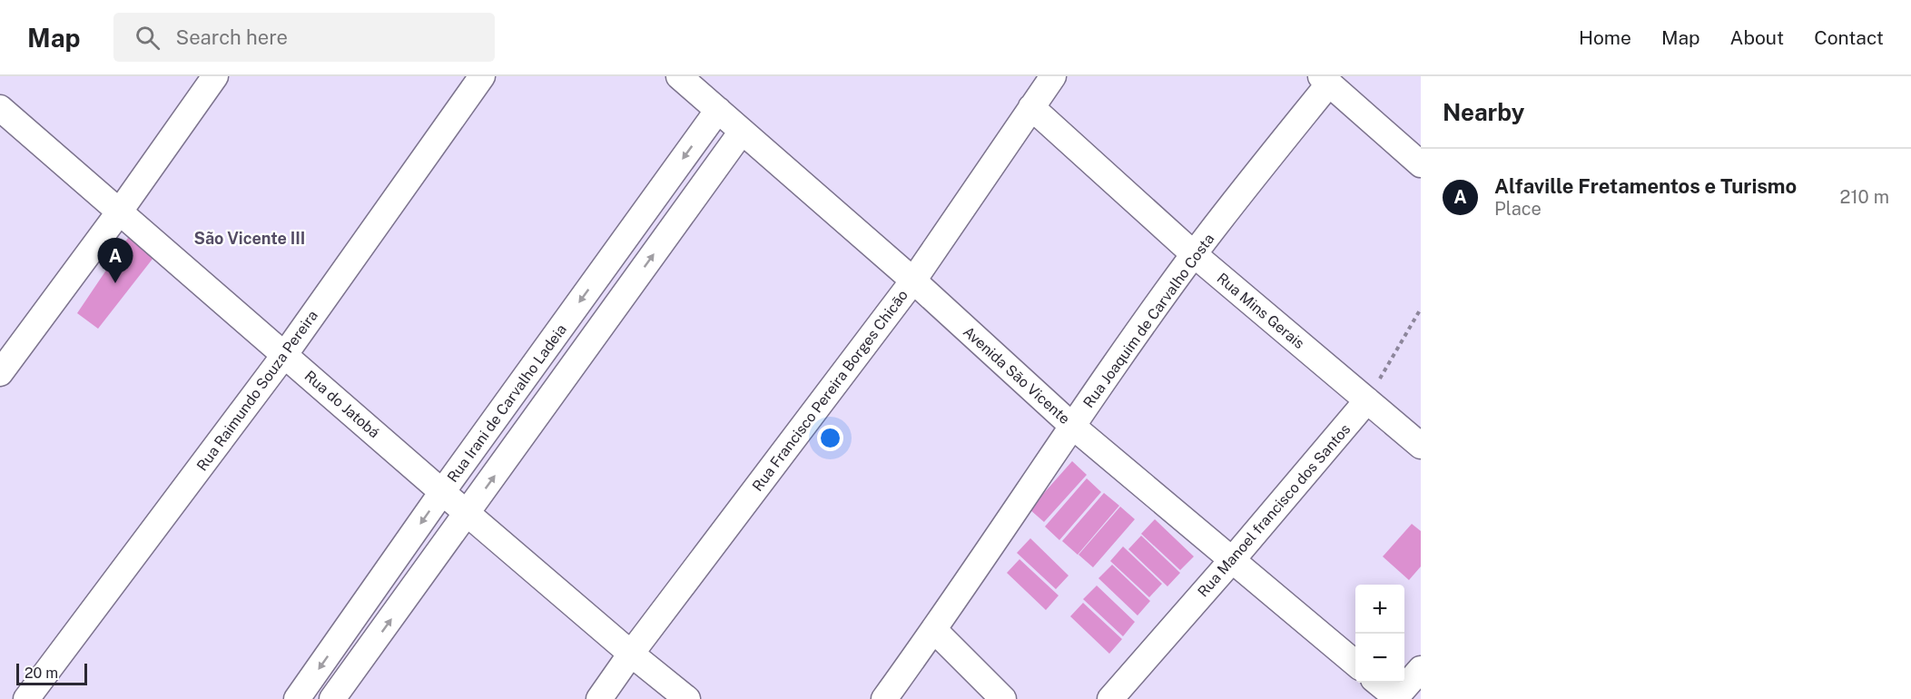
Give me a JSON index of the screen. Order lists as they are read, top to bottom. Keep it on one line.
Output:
{"streets":{"street":["Rua Mins Gerais","Rua Joaquim de Carvalho Costa","Avenida São Vicente","Rua Raimundo Souza Pereira","Rua Francisco Pereira Borges Chicão","Rua Irani de Carvalho Ladeia","Rua do Jatobá","Rua Manoel francisco dos Santos"]},"crossings":[["Rua Mins Gerais","Rua Joaquim de Carvalho Costa"],["Rua Mins Gerais","Rua Francisco Pereira Borges Chicão"],["Rua Mins Gerais","Rua Manoel francisco dos Santos"],["Rua Joaquim de Carvalho Costa","Avenida São Vicente"],["Avenida São Vicente","Rua Francisco Pereira Borges Chicão"],["Avenida São Vicente","Rua Irani de Carvalho Ladeia"],["Avenida São Vicente","Rua Manoel francisco dos Santos"],["Rua Raimundo Souza Pereira","Rua do Jatobá"],["Rua Francisco Pereira Borges Chicão","Rua do Jatobá"],["Rua Irani de Carvalho Ladeia","Rua do Jatobá"]],"districts":["São Vicente III"],"scale_bar":"20 m","page":{"header":"Map","search":"Search here","nav":["Home","Map","About","Contact"],"heading":"Nearby","list":[{"mark":"A","name":"Alfaville Fretamentos e Turismo","note":"Place","value":"210 m"}],"pins":"A","map_buttons":["+","−"],"scale":"20 m"}}
